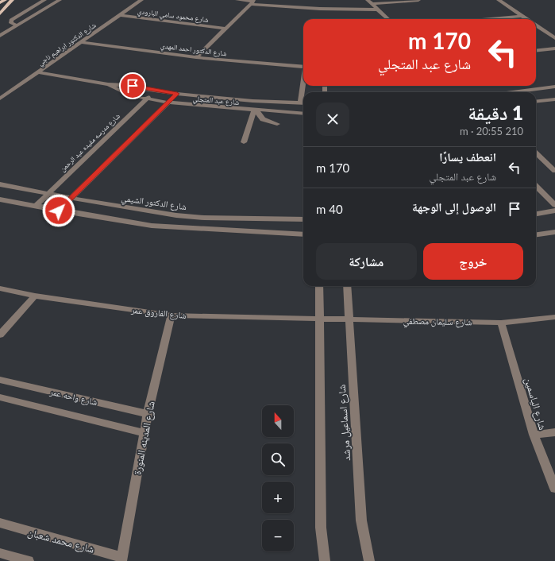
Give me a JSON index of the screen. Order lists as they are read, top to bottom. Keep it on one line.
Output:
{"streets":{"street":["شارع محمود سامي البارودي","شارع الدكتور ابراهيم ناجي","شارع الدكتور احمد المهدي","شارع عبد المتجلي","شارع مدرسه مفيده عبد الرحمن","شارع الدكتور الشيمي","شارع الفاروق عمر","شارع سليمان مصطفي","شارع واحه عمر","شارع الياسمين","شارع اسماعيل مرشد","شارع المدينه المنورة","شارع محمد شعبان"]},"crossings":[["شارع محمود سامي البارودي","شارع الدكتور ابراهيم ناجي"],["شارع الدكتور ابراهيم ناجي","شارع الدكتور احمد المهدي"],["شارع الدكتور ابراهيم ناجي","شارع عبد المتجلي"],["شارع عبد المتجلي","شارع مدرسه مفيده عبد الرحمن"],["شارع مدرسه مفيده عبد الرحمن","شارع الدكتور الشيمي"],["شارع الفاروق عمر","شارع سليمان مصطفي"],["شارع الفاروق عمر","شارع المدينه المنورة"],["شارع سليمان مصطفي","شارع الياسمين"],["شارع سليمان مصطفي","شارع اسماعيل مرشد"],["شارع واحه عمر","شارع المدينه المنورة"],["شارع المدينه المنورة","شارع محمد شعبان"]],"north":"top","page":{"turn":["170 m","شارع عبد المتجلي"],"heading":["1 دقيقة","210 m · 20:55"],"list":[{"name":"انعطف يسارًا","note":"شارع عبد المتجلي","value":"170 m"},{"name":"الوصول إلى الوجهة","value":"40 m"}],"buttons":["خروج","مشاركة"],"map_buttons":["+","−"]}}
